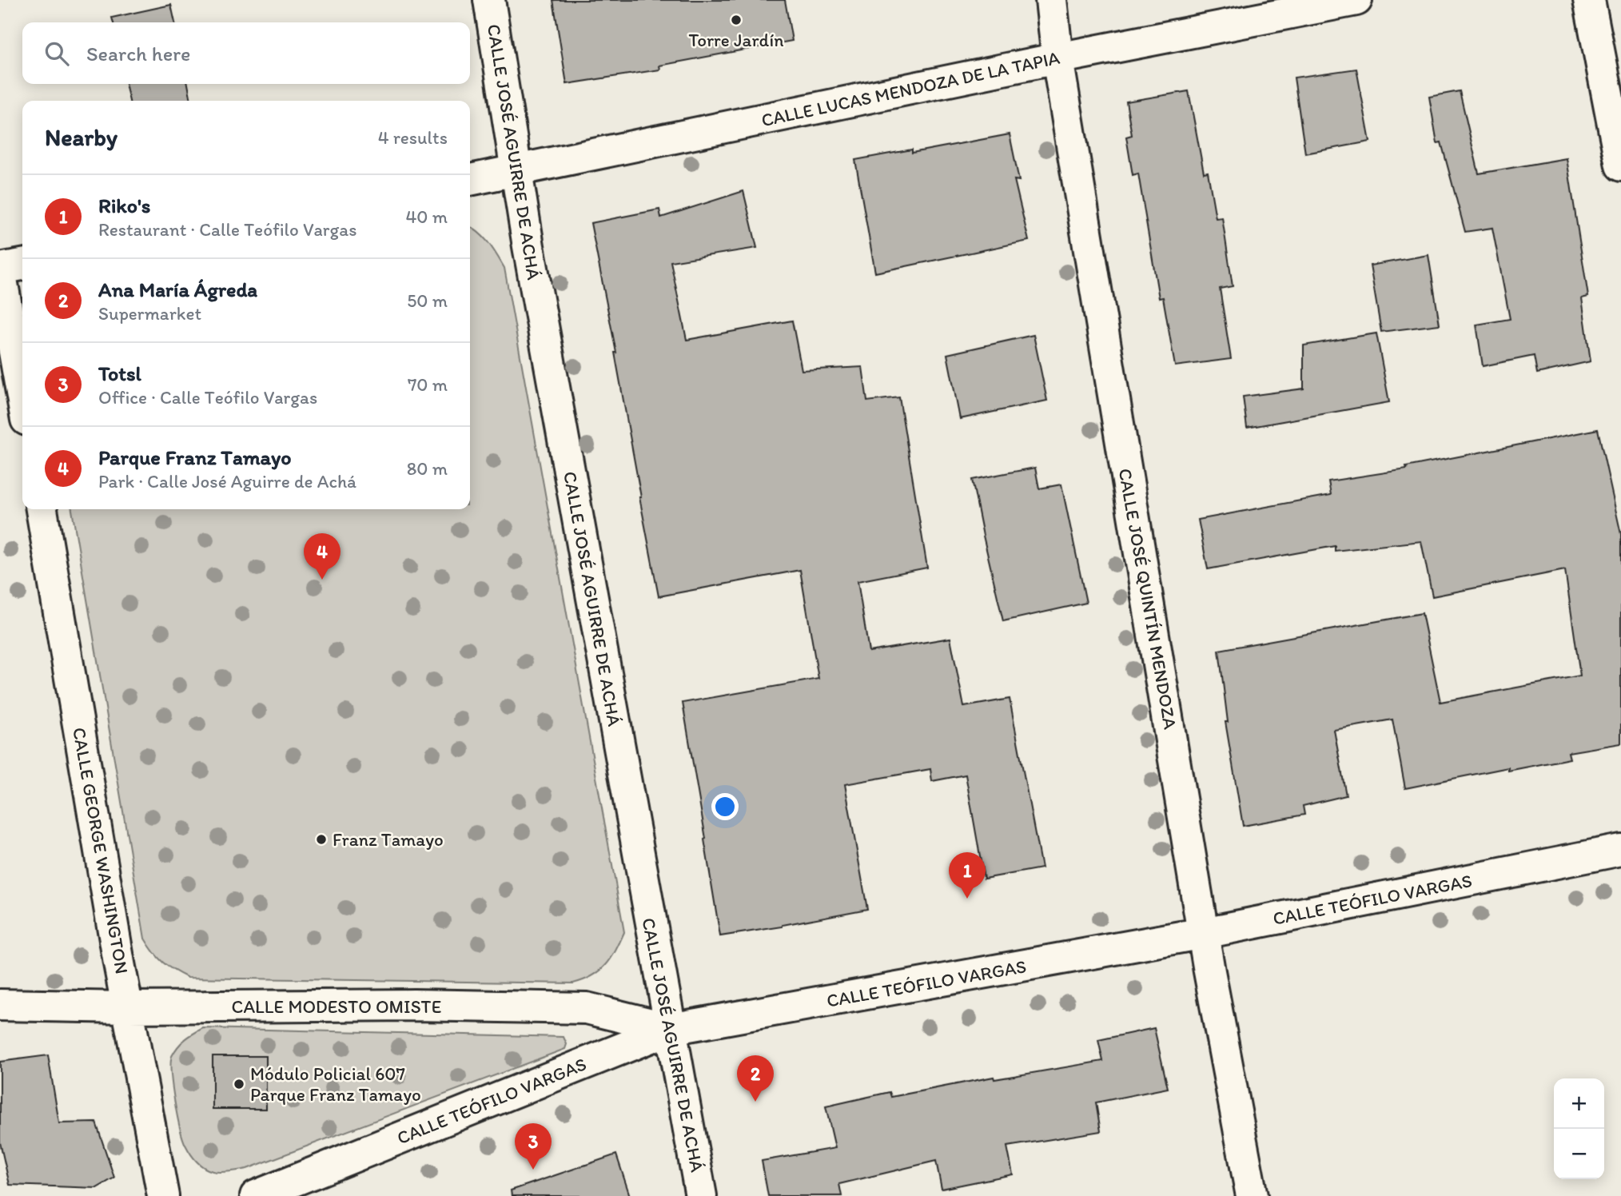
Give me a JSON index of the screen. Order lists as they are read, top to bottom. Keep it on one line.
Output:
{"streets":{"street":["CALLE LUCAS MENDOZA DE LA TAPIA","CALLE JOSÉ AGUIRRE DE ACHÁ","CALLE JOSÉ QUINTÍN MENDOZA","CALLE GEORGE WASHINGTON","CALLE TEÓFILO VARGAS","CALLE MODESTO OMISTE"]},"crossings":[["CALLE LUCAS MENDOZA DE LA TAPIA","CALLE JOSÉ AGUIRRE DE ACHÁ"],["CALLE LUCAS MENDOZA DE LA TAPIA","CALLE JOSÉ QUINTÍN MENDOZA"],["CALLE JOSÉ AGUIRRE DE ACHÁ","CALLE TEÓFILO VARGAS"],["CALLE JOSÉ AGUIRRE DE ACHÁ","CALLE MODESTO OMISTE"],["CALLE JOSÉ QUINTÍN MENDOZA","CALLE TEÓFILO VARGAS"],["CALLE GEORGE WASHINGTON","CALLE MODESTO OMISTE"],["CALLE TEÓFILO VARGAS","CALLE MODESTO OMISTE"]],"places":["Torre Jardín","Franz Tamayo","Módulo Policial 607 Parque Franz Tamayo"],"page":{"search":"Search here","heading":["Nearby","4 results"],"list":[{"mark":"1","name":"Riko's","note":"Restaurant · Calle Teófilo Vargas","value":"40 m"},{"mark":"2","name":"Ana María Ágreda","note":"Supermarket","value":"50 m"},{"mark":"3","name":"Totsl","note":"Office · Calle Teófilo Vargas","value":"70 m"},{"mark":"4","name":"Parque Franz Tamayo","note":"Park · Calle José Aguirre de Achá","value":"80 m"}],"pins":["4","1","2","3"],"map_buttons":["+","−"]}}
